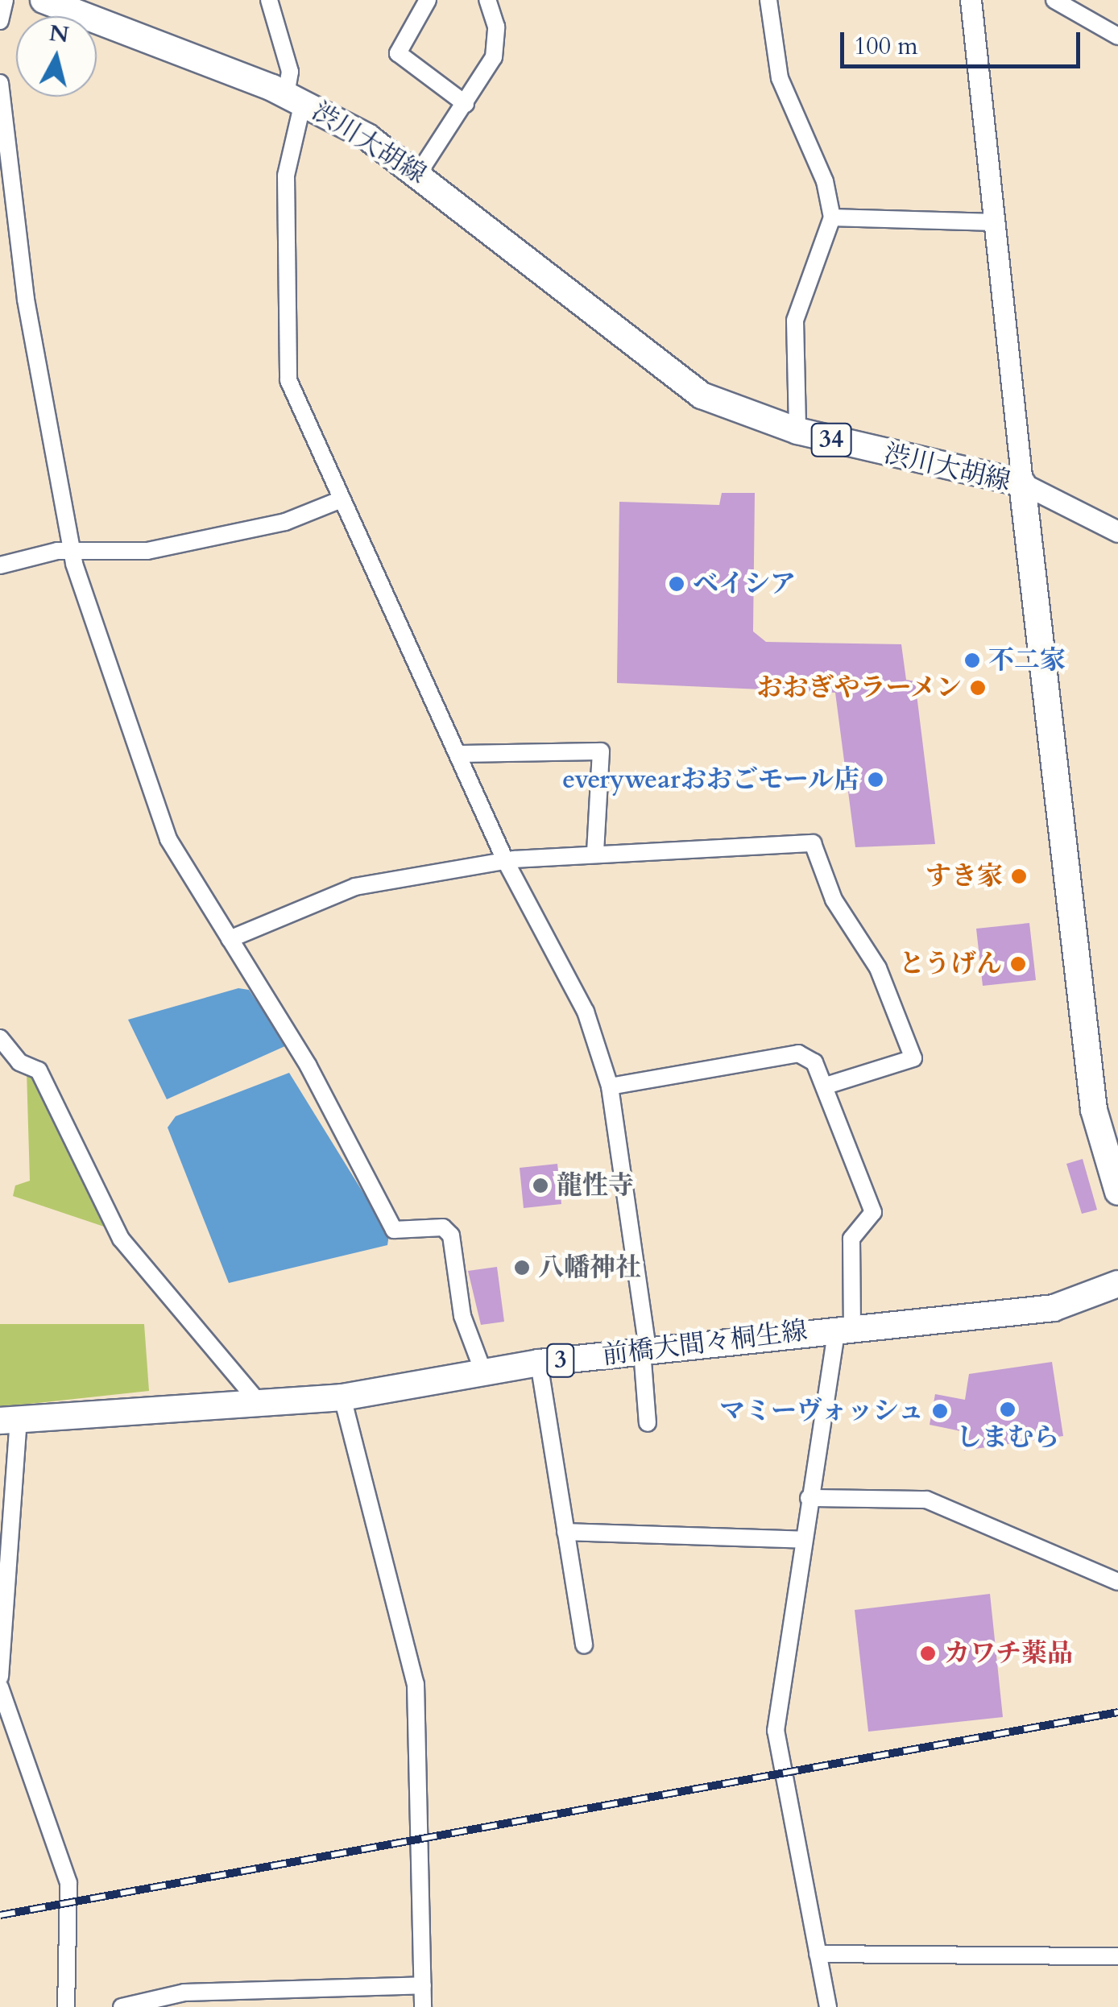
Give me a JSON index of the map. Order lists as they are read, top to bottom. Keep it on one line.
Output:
{"streets":{"main road":["渋川大胡線","34","前橋大間々桐生線","3"]},"places":["ベイシア","不二家","おおぎやラーメン","everywearおおごモール店","すき家","とうげん","龍性寺","八幡神社","しまむら","マミーヴォッシュ","カワチ薬品"],"scale_bar":"100 m","north":"top"}
